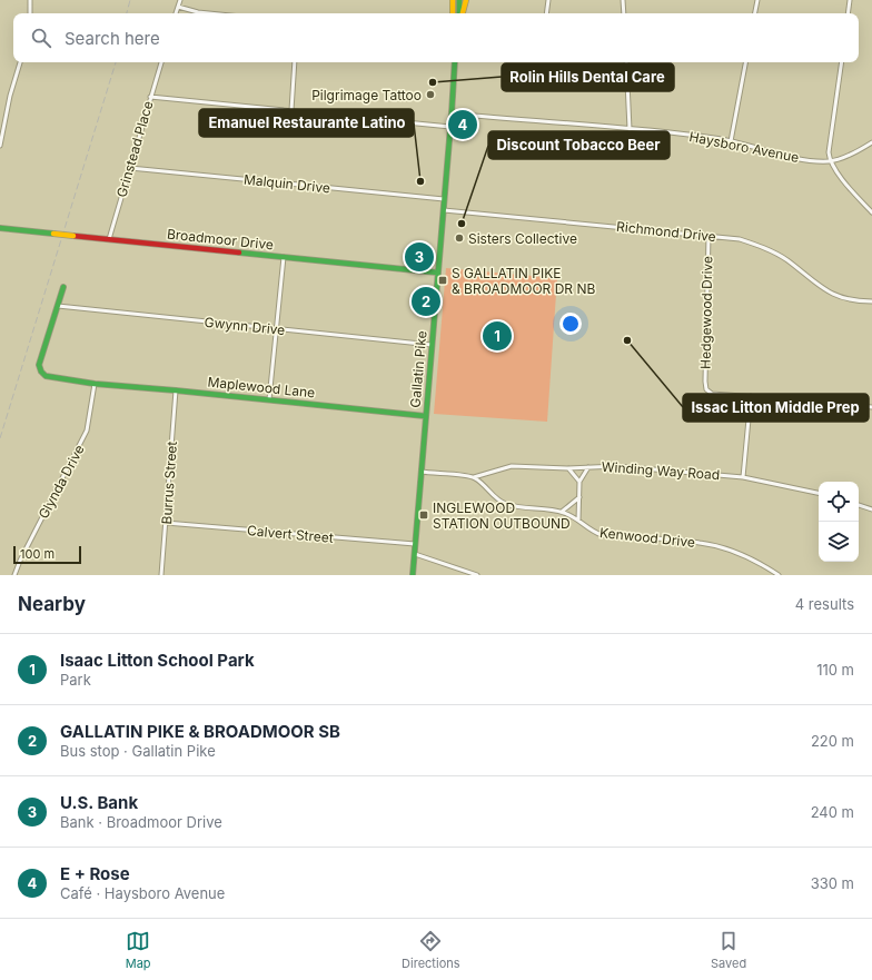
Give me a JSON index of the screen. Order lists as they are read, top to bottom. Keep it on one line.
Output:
{"streets":{"main road":["Broadmoor Drive","Gallatin Pike","Maplewood Lane"],"street":["Haysboro Avenue","Grinstead Place","Malquin Drive","Richmond Drive","Hedgewood Drive","Gwynn Drive","Winding Way Road","Glynda Drive","Burrus Street","Calvert Street","Kenwood Drive"]},"crossings":[["Haysboro Avenue","Gallatin Pike"],["Grinstead Place","Malquin Drive"],["Grinstead Place","Broadmoor Drive"],["Malquin Drive","Gallatin Pike"],["Richmond Drive","Hedgewood Drive"],["Richmond Drive","Gallatin Pike"],["Broadmoor Drive","Gallatin Pike"],["Gwynn Drive","Gallatin Pike"],["Gwynn Drive","Maplewood Lane"],["Gallatin Pike","Maplewood Lane"],["Gallatin Pike","Calvert Street"],["Maplewood Lane","Glynda Drive"],["Maplewood Lane","Burrus Street"],["Winding Way Road","Kenwood Drive"],["Burrus Street","Calvert Street"]],"places":{"other":["Rolin Hills Dental Care","Pilgrimage Tattoo","Emanuel Restaurante Latino","Discount Tobacco Beer","Sisters Collective","Issac Litton Middle Prep"],"transit":["S GALLATIN PIKE & BROADMOOR DR NB","INGLEWOOD STATION OUTBOUND"]},"scale_bar":"100 m","page":{"search":"Search here","pins":["4","3","2","1"],"scale":"100 m","heading":["Nearby","4 results"],"list":[{"mark":"1","name":"Isaac Litton School Park","note":"Park","value":"110 m"},{"mark":"2","name":"GALLATIN PIKE & BROADMOOR SB","note":"Bus stop · Gallatin Pike","value":"220 m"},{"mark":"3","name":"U.S. Bank","note":"Bank · Broadmoor Drive","value":"240 m"},{"mark":"4","name":"E + Rose","note":"Café · Haysboro Avenue","value":"330 m"}],"nav":["Map","Directions","Saved"]}}
